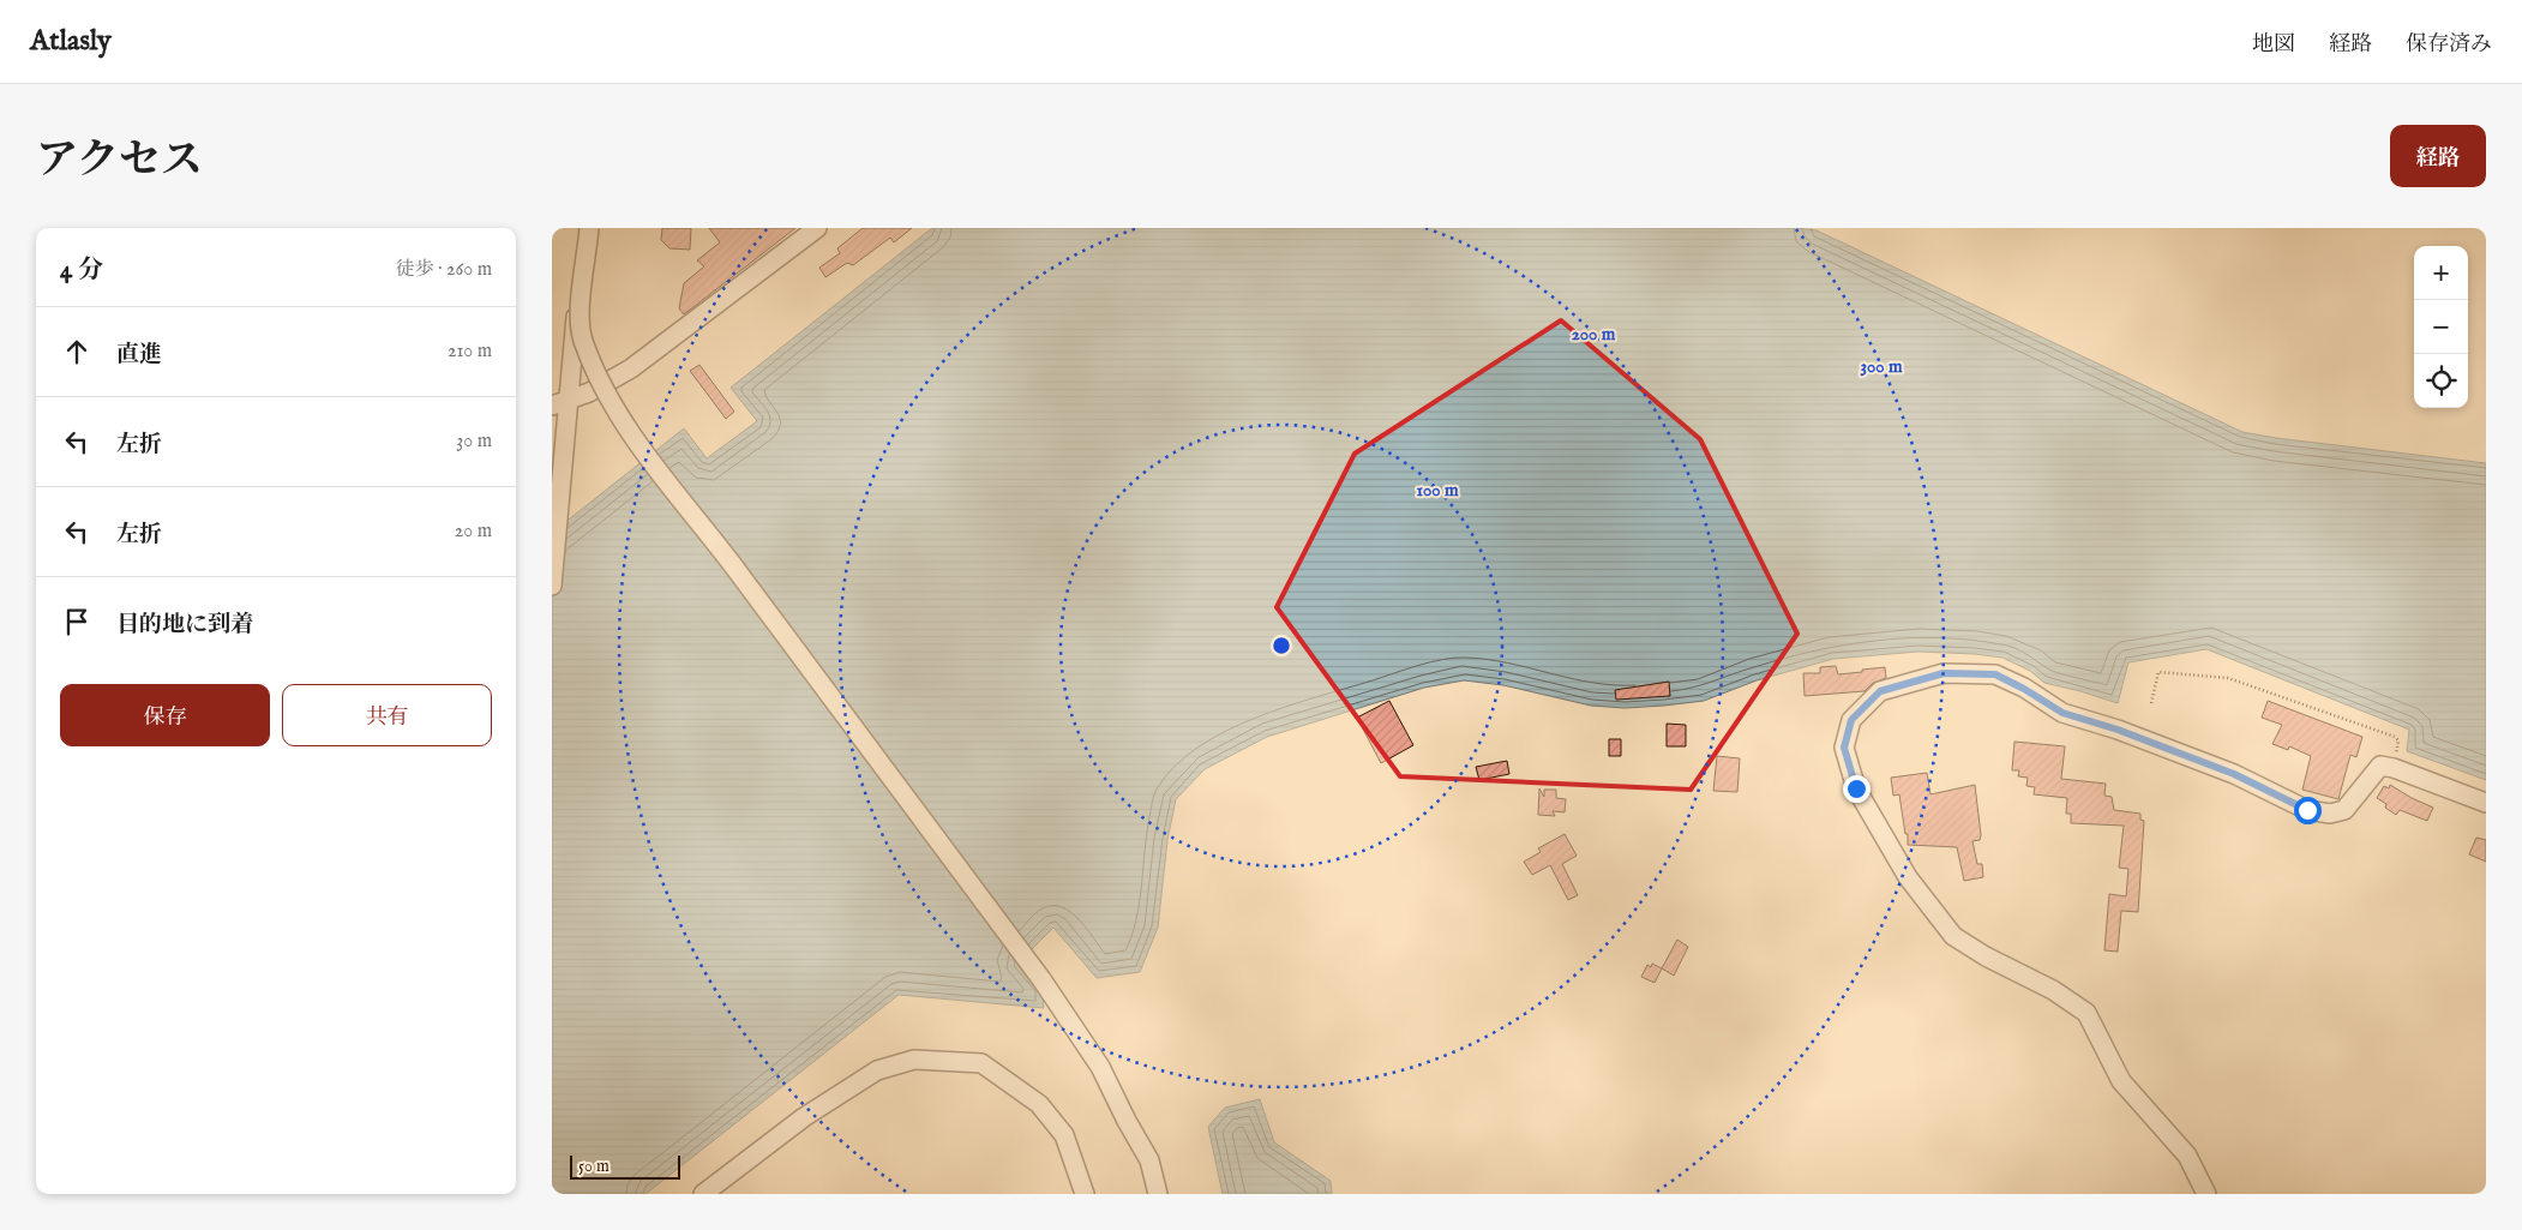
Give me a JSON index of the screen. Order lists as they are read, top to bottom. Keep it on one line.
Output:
{"scale_bar":"50 m","page":{"header":"Atlasly","nav":["地図","経路","保存済み"],"title":"アクセス","buttons":["経路",["保存","共有"]],"heading":["4 分","徒歩 · 260 m"],"map_buttons":["+","−"],"list":[["直進","210 m"],["左折","30 m"],["左折","20 m"],"目的地に到着"],"scale":"50 m"},"rings":["200 m","300 m","100 m"]}
